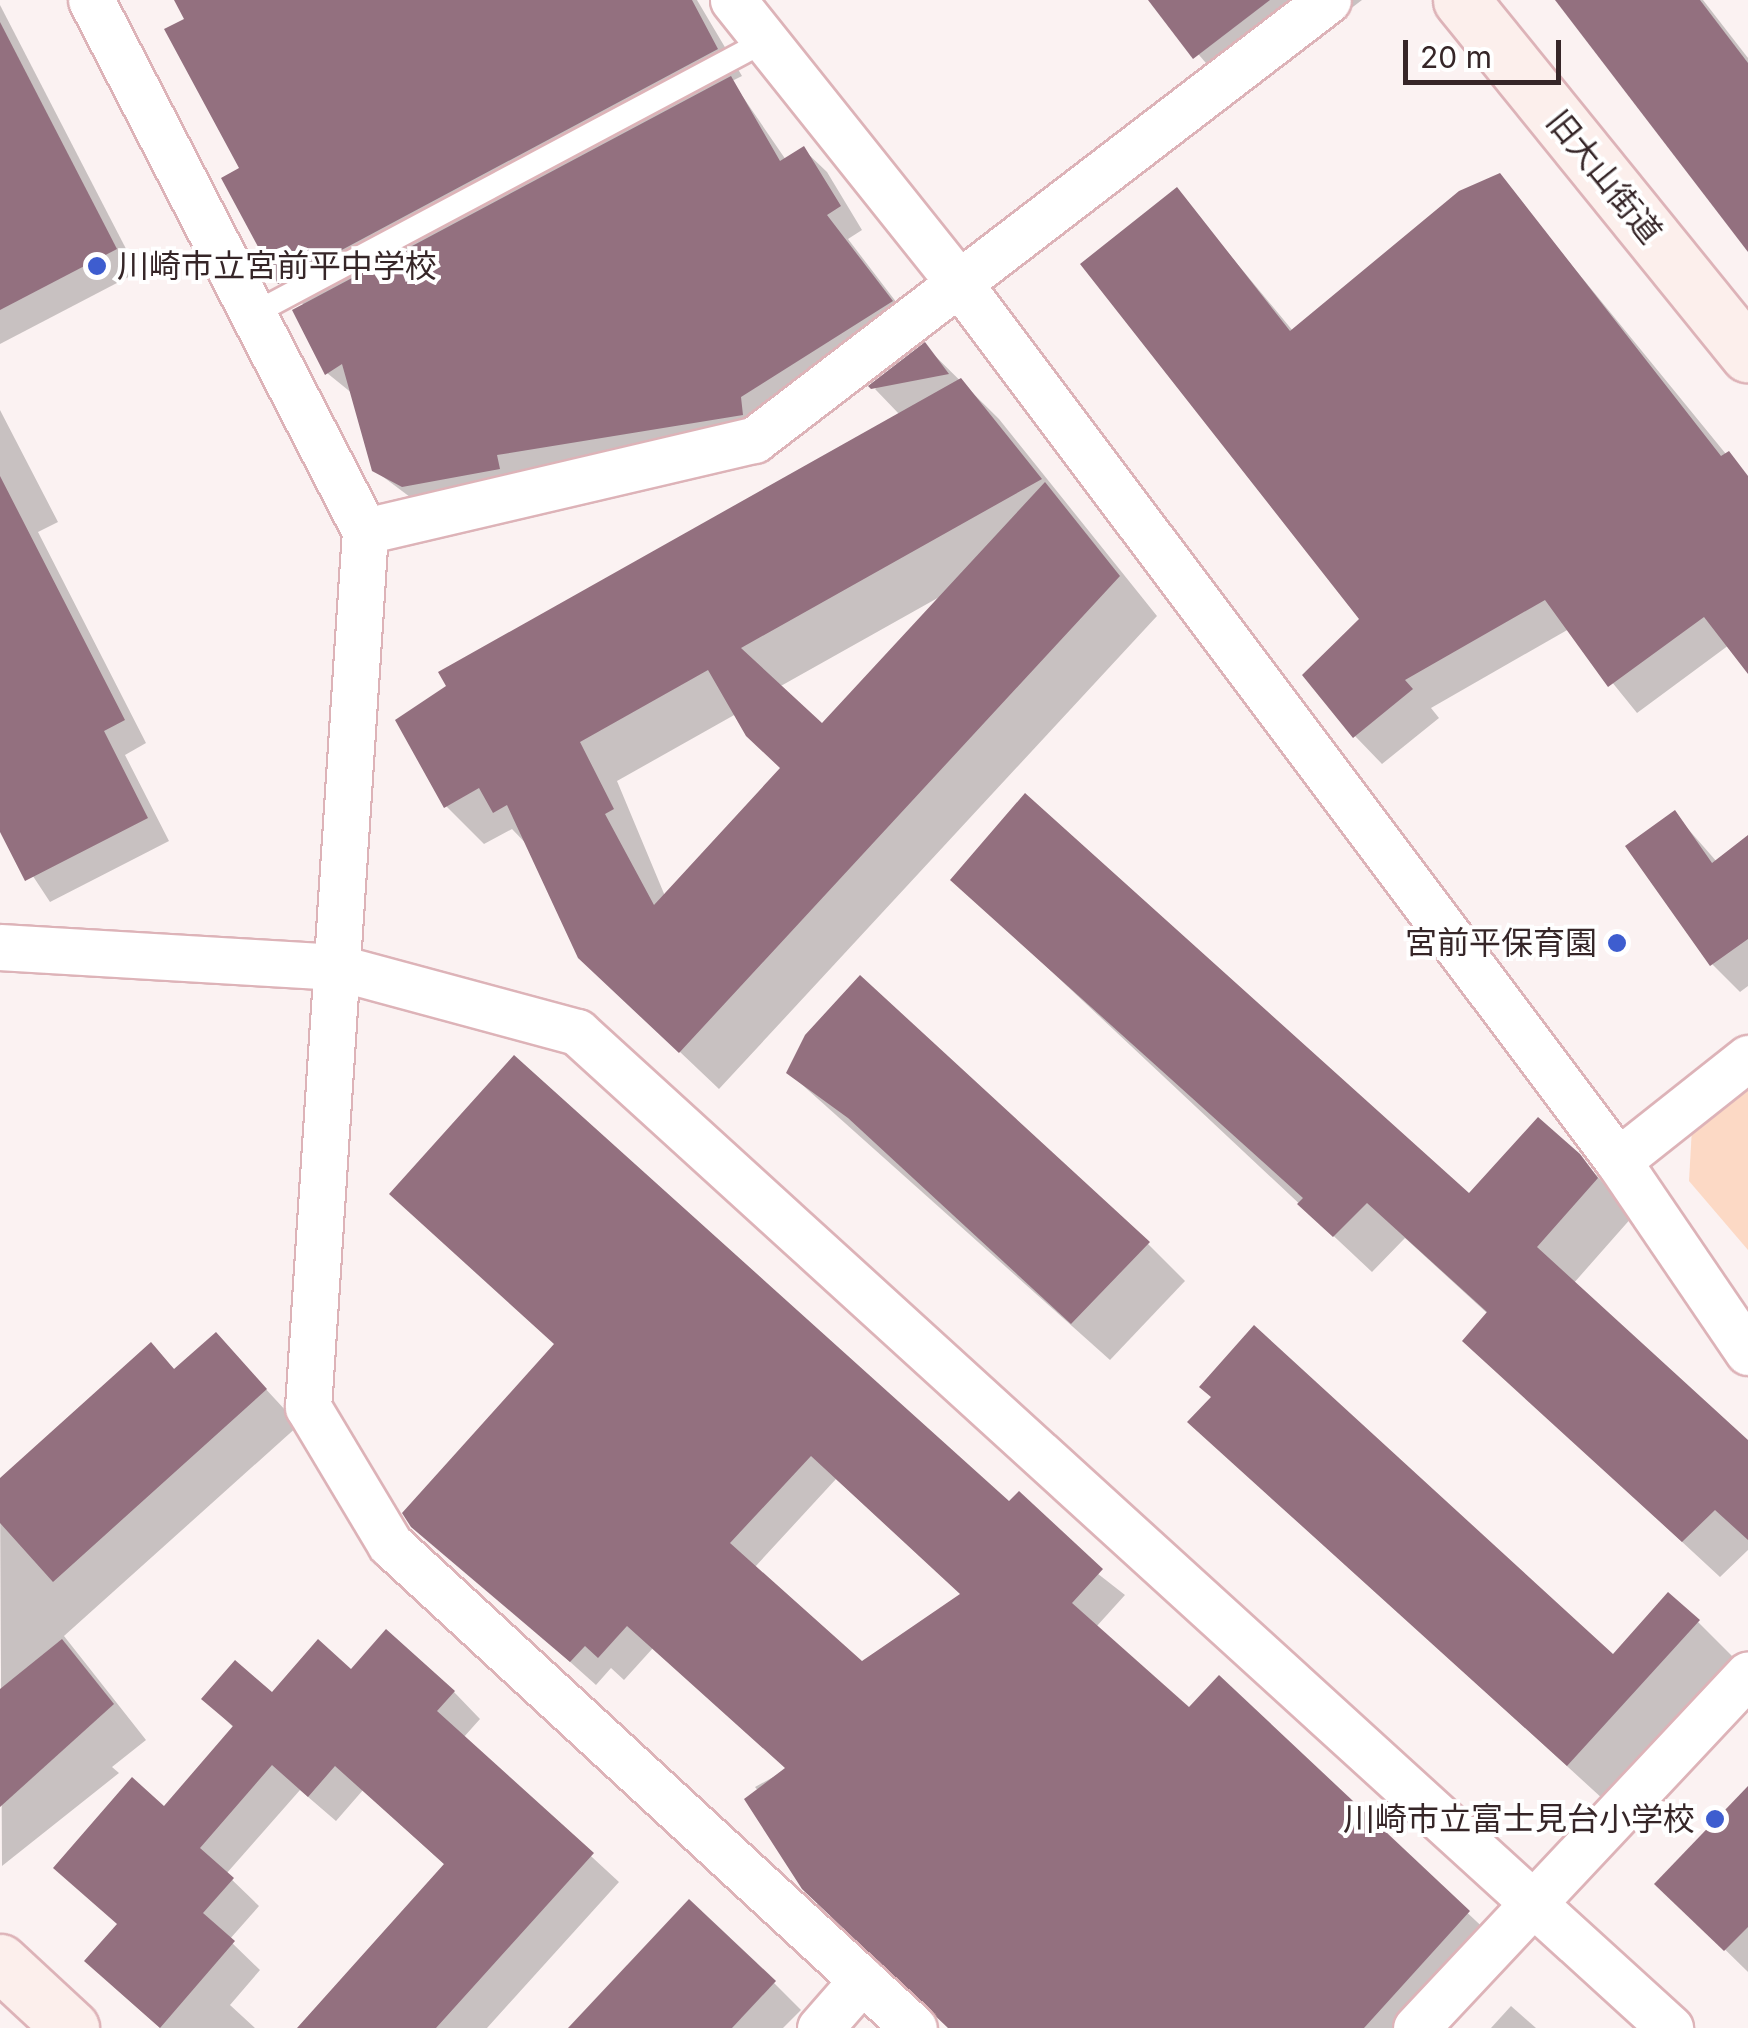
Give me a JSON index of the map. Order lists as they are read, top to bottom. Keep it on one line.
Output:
{"streets":{"street":["旧大山街道"]},"places":["川崎市立宮前平中学校","宮前平保育園","川崎市立富士見台小学校"],"scale_bar":"20 m"}
